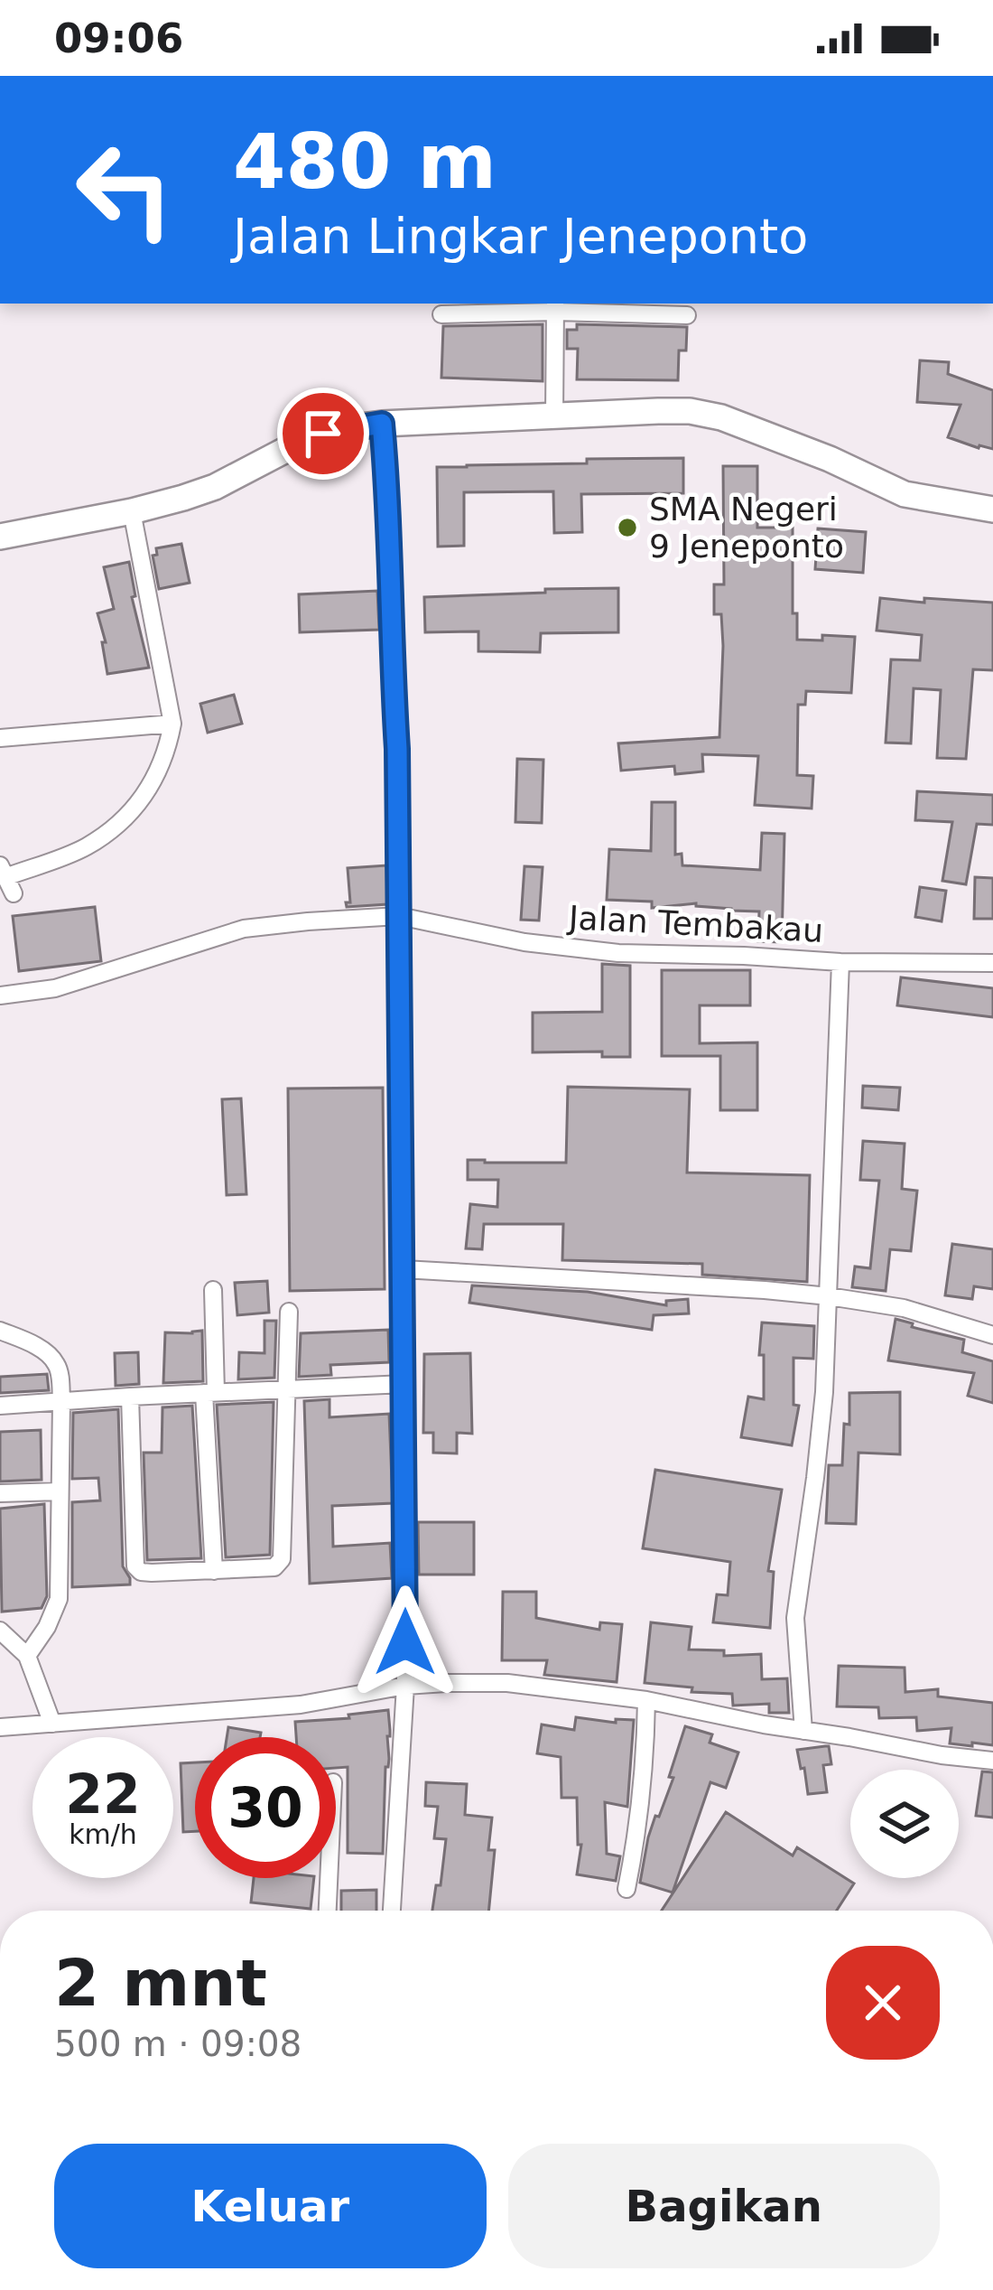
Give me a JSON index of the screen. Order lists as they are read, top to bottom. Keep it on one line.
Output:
{"streets":{"street":["Jalan Tembakau"]},"places":["SMA Negeri 9 Jeneponto"],"page":{"status":"09:06","turn":["480 m","Jalan Lingkar Jeneponto"],"speed":"22 km/h","limit":"30","heading":["2 mnt","500 m · 09:08"],"buttons":["Keluar","Bagikan"]}}
